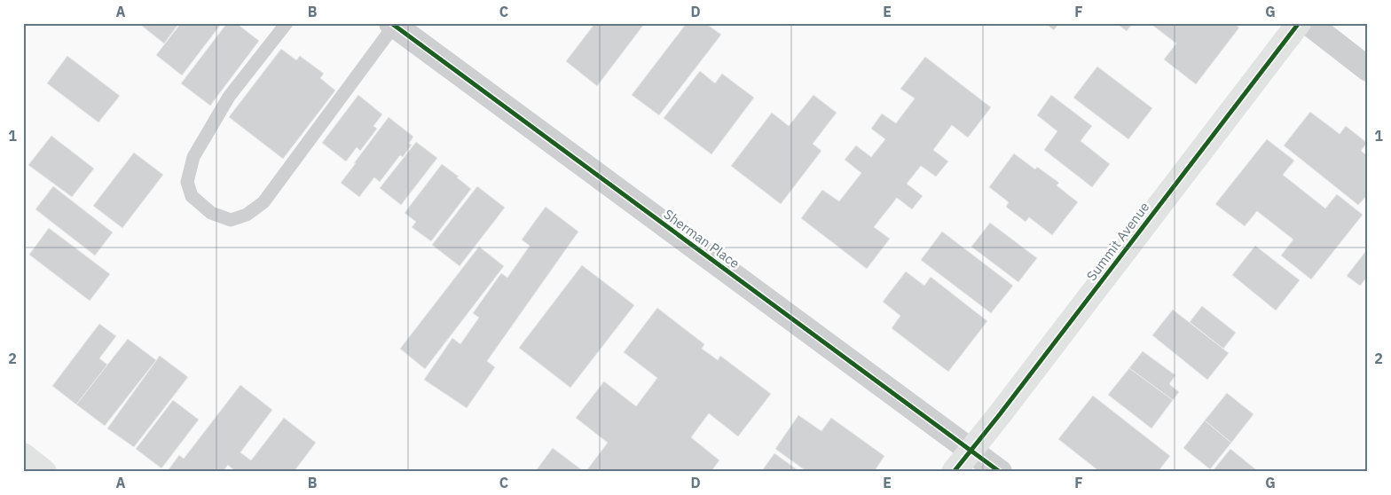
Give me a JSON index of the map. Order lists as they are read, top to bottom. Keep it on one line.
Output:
{"streets":{"street":["Sherman Place","Summit Avenue"]},"crossings":[["Sherman Place","Summit Avenue"]],"grid":{"columns":["A","B","C","D","E","F","G"],"rows":["1","2"]}}
